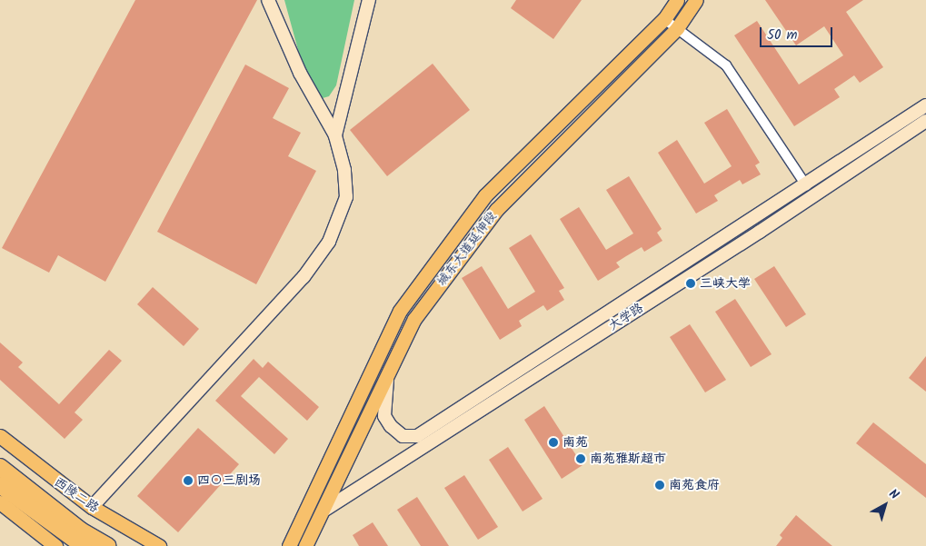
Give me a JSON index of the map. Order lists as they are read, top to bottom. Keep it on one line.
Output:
{"streets":{"main road":["城东大道延伸段","大学路","西陵二路"]},"crossings":[["城东大道延伸段","大学路"]],"places":["三峡大学","南苑","南苑雅斯超市","四〇三剧场","南苑食府"],"scale_bar":"50 m","north":"top right"}
